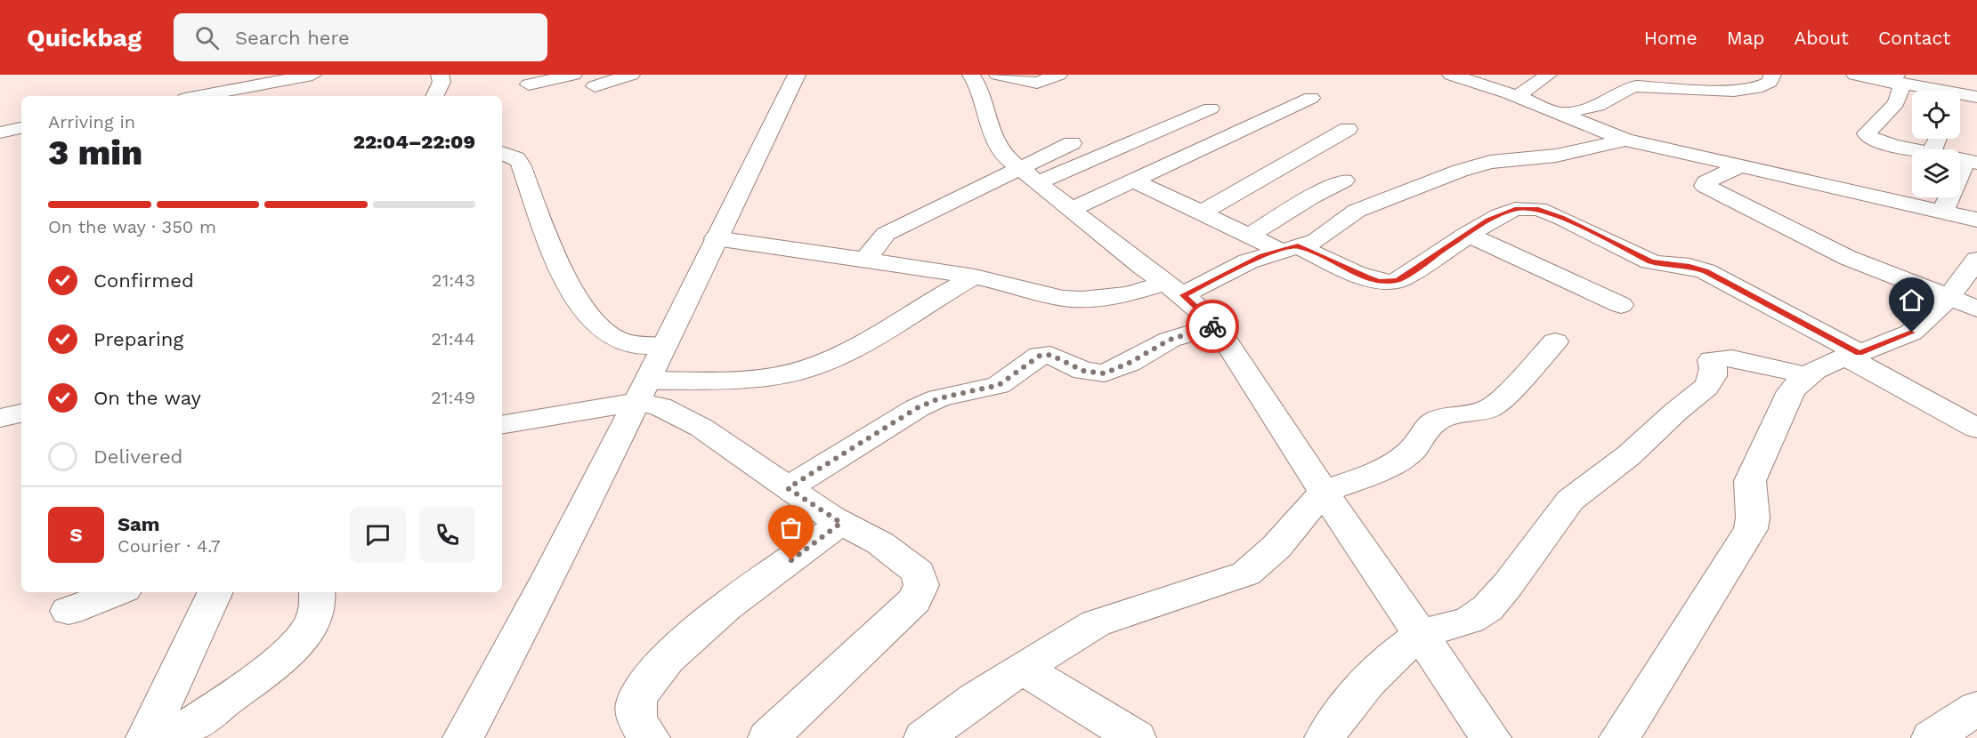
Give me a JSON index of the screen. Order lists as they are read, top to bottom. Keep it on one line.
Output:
{"page":{"header":"Quickbag","search":"Search here","nav":["Home","Map","About","Contact"],"heading":["3 min","Arriving in","22:04–22:09"],"panel":["Sam","Courier · 4.7"],"bar":"On the way · 350 m","list":[["Confirmed","21:43"],["Preparing","21:44"],["On the way","21:49"],"Delivered"],"round":"S"}}
